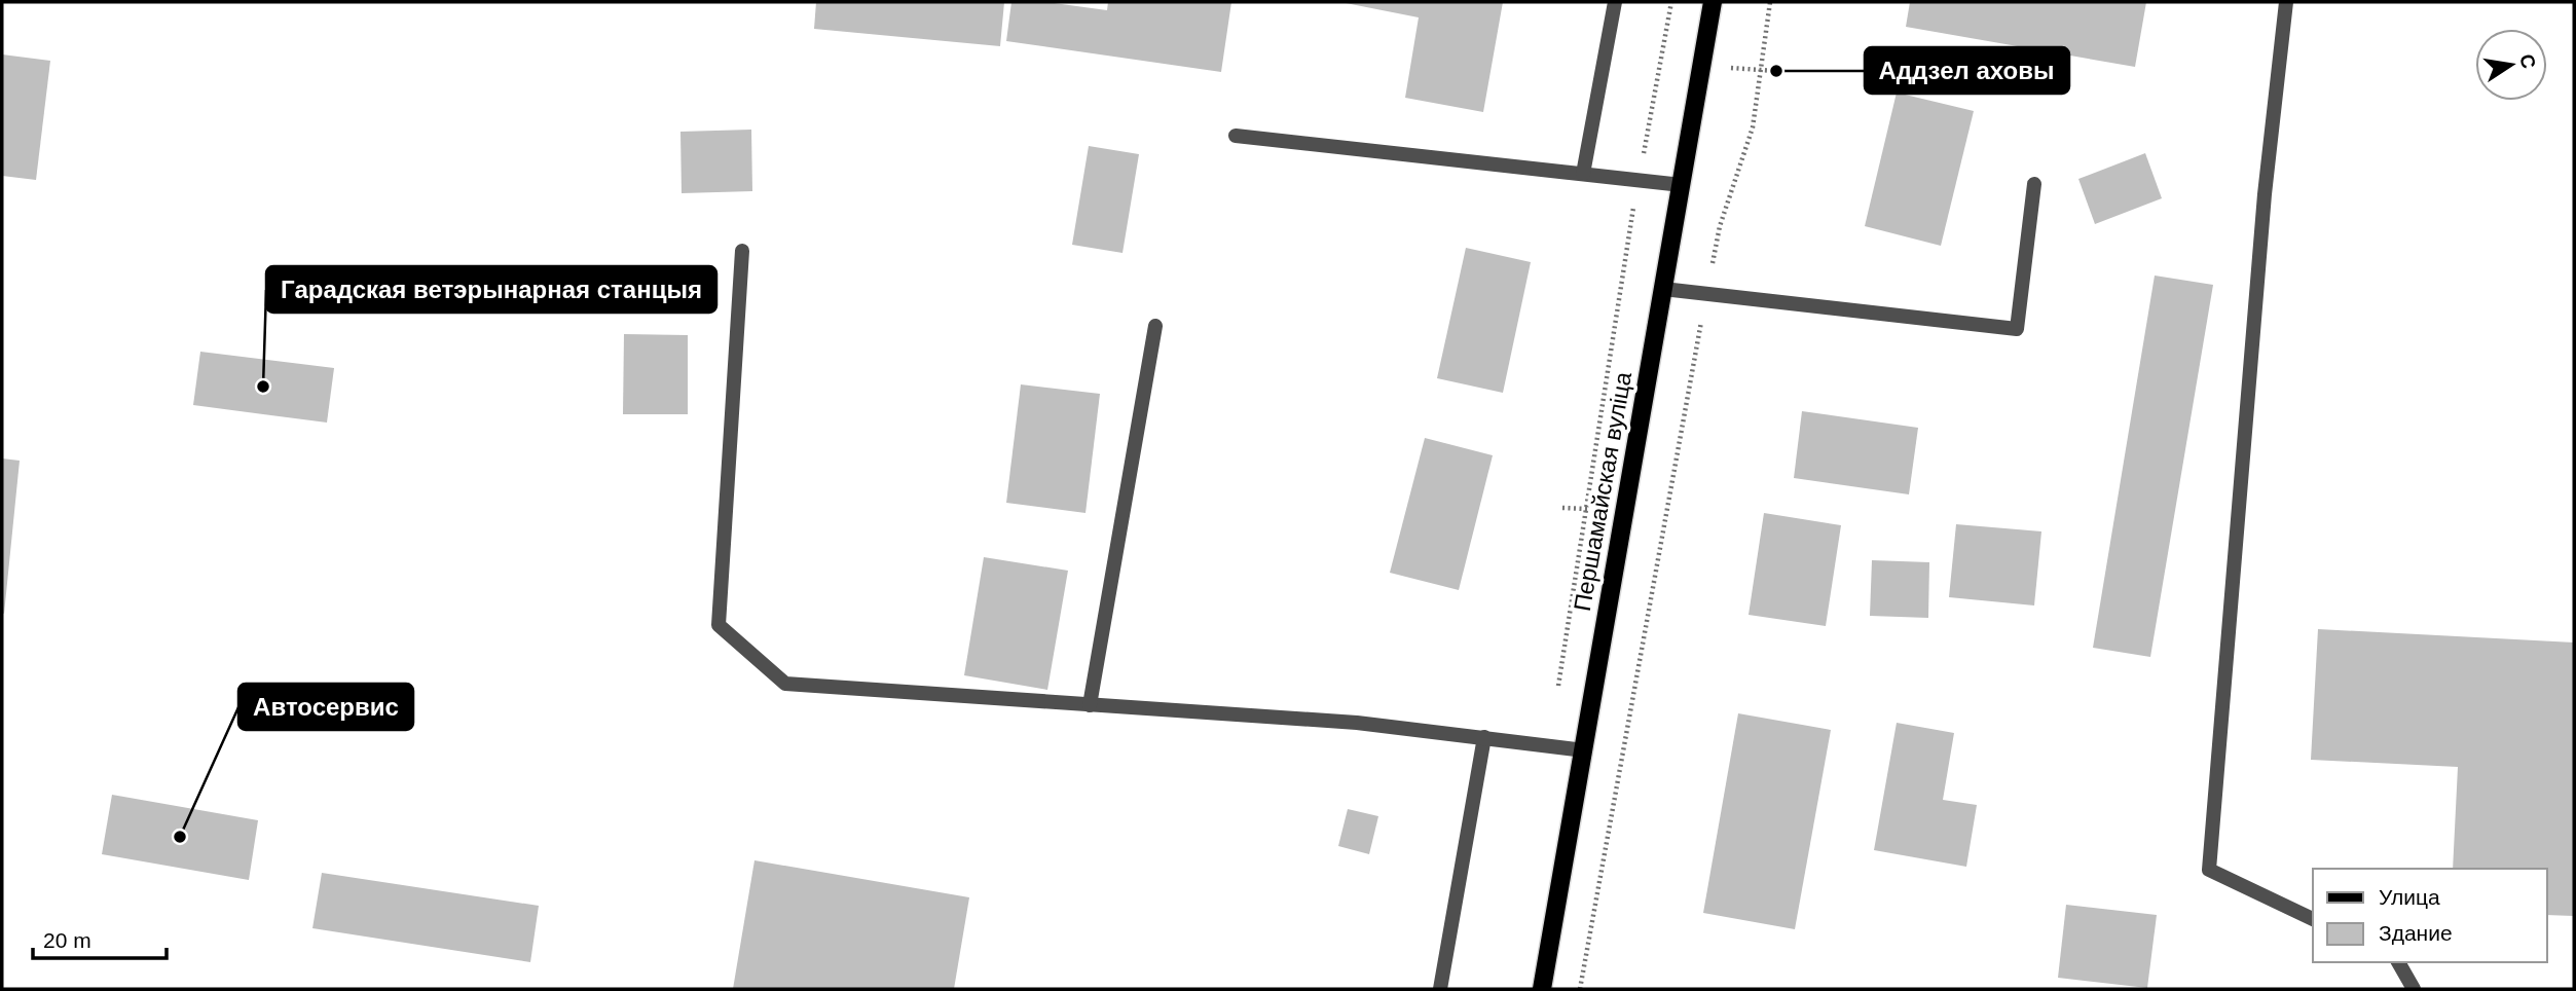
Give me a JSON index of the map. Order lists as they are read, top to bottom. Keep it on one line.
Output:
{"streets":{"main road":["Першамайская вуліца"]},"places":["Аддзел аховы","Гарадская ветэрынарная станцыя","Автосервис"],"legend":["Улица","Здание"],"scale_bar":"20 m","north":"right"}
